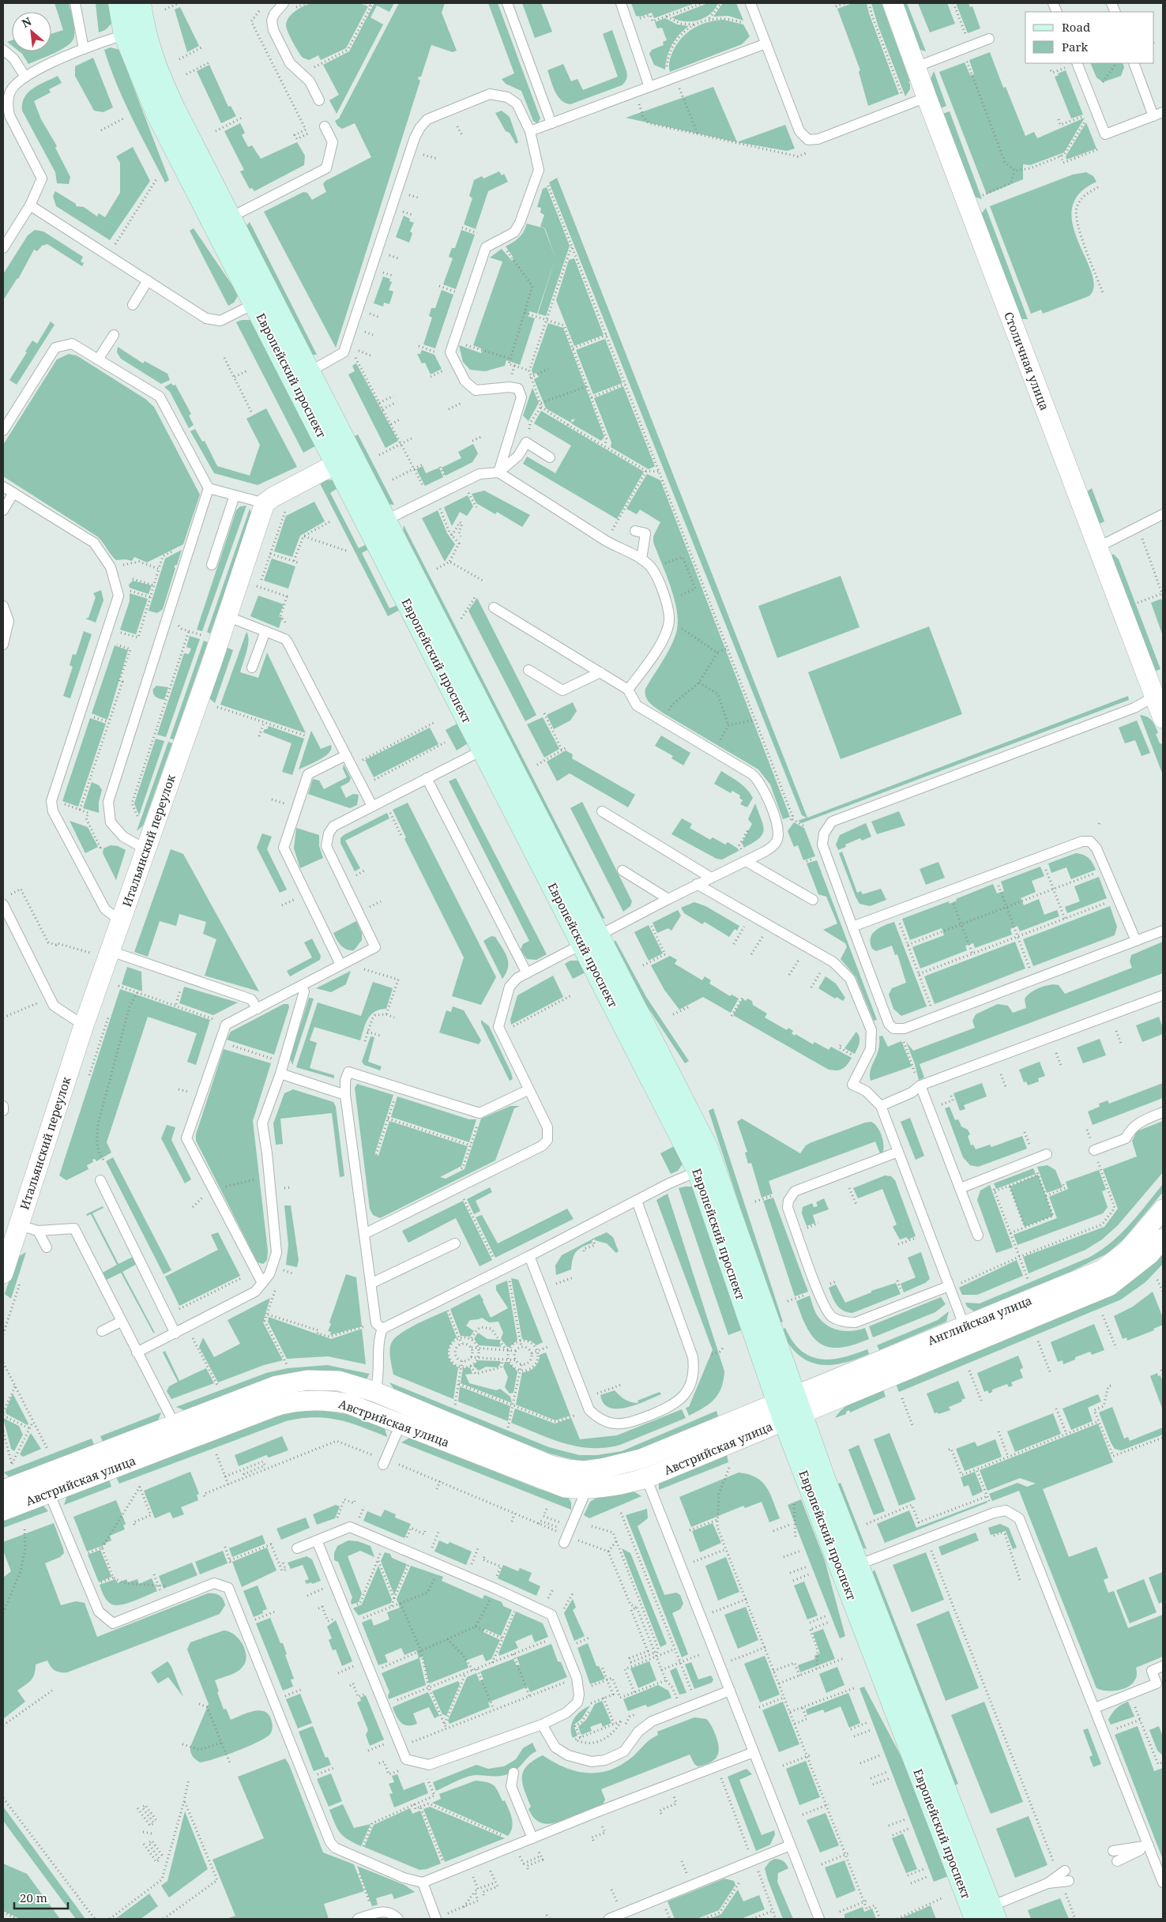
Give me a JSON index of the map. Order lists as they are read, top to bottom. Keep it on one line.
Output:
{"streets":{"street":["Столичная улица","Европейский проспект","Итальянский переулок","Английская улица","Австрийская улица"]},"crossings":[["Европейский проспект","Английская улица"],["Европейский проспект","Австрийская улица"],["Английская улица","Австрийская улица"]],"legend":["Road","Park"],"scale_bar":"20 m","north":"top left"}
